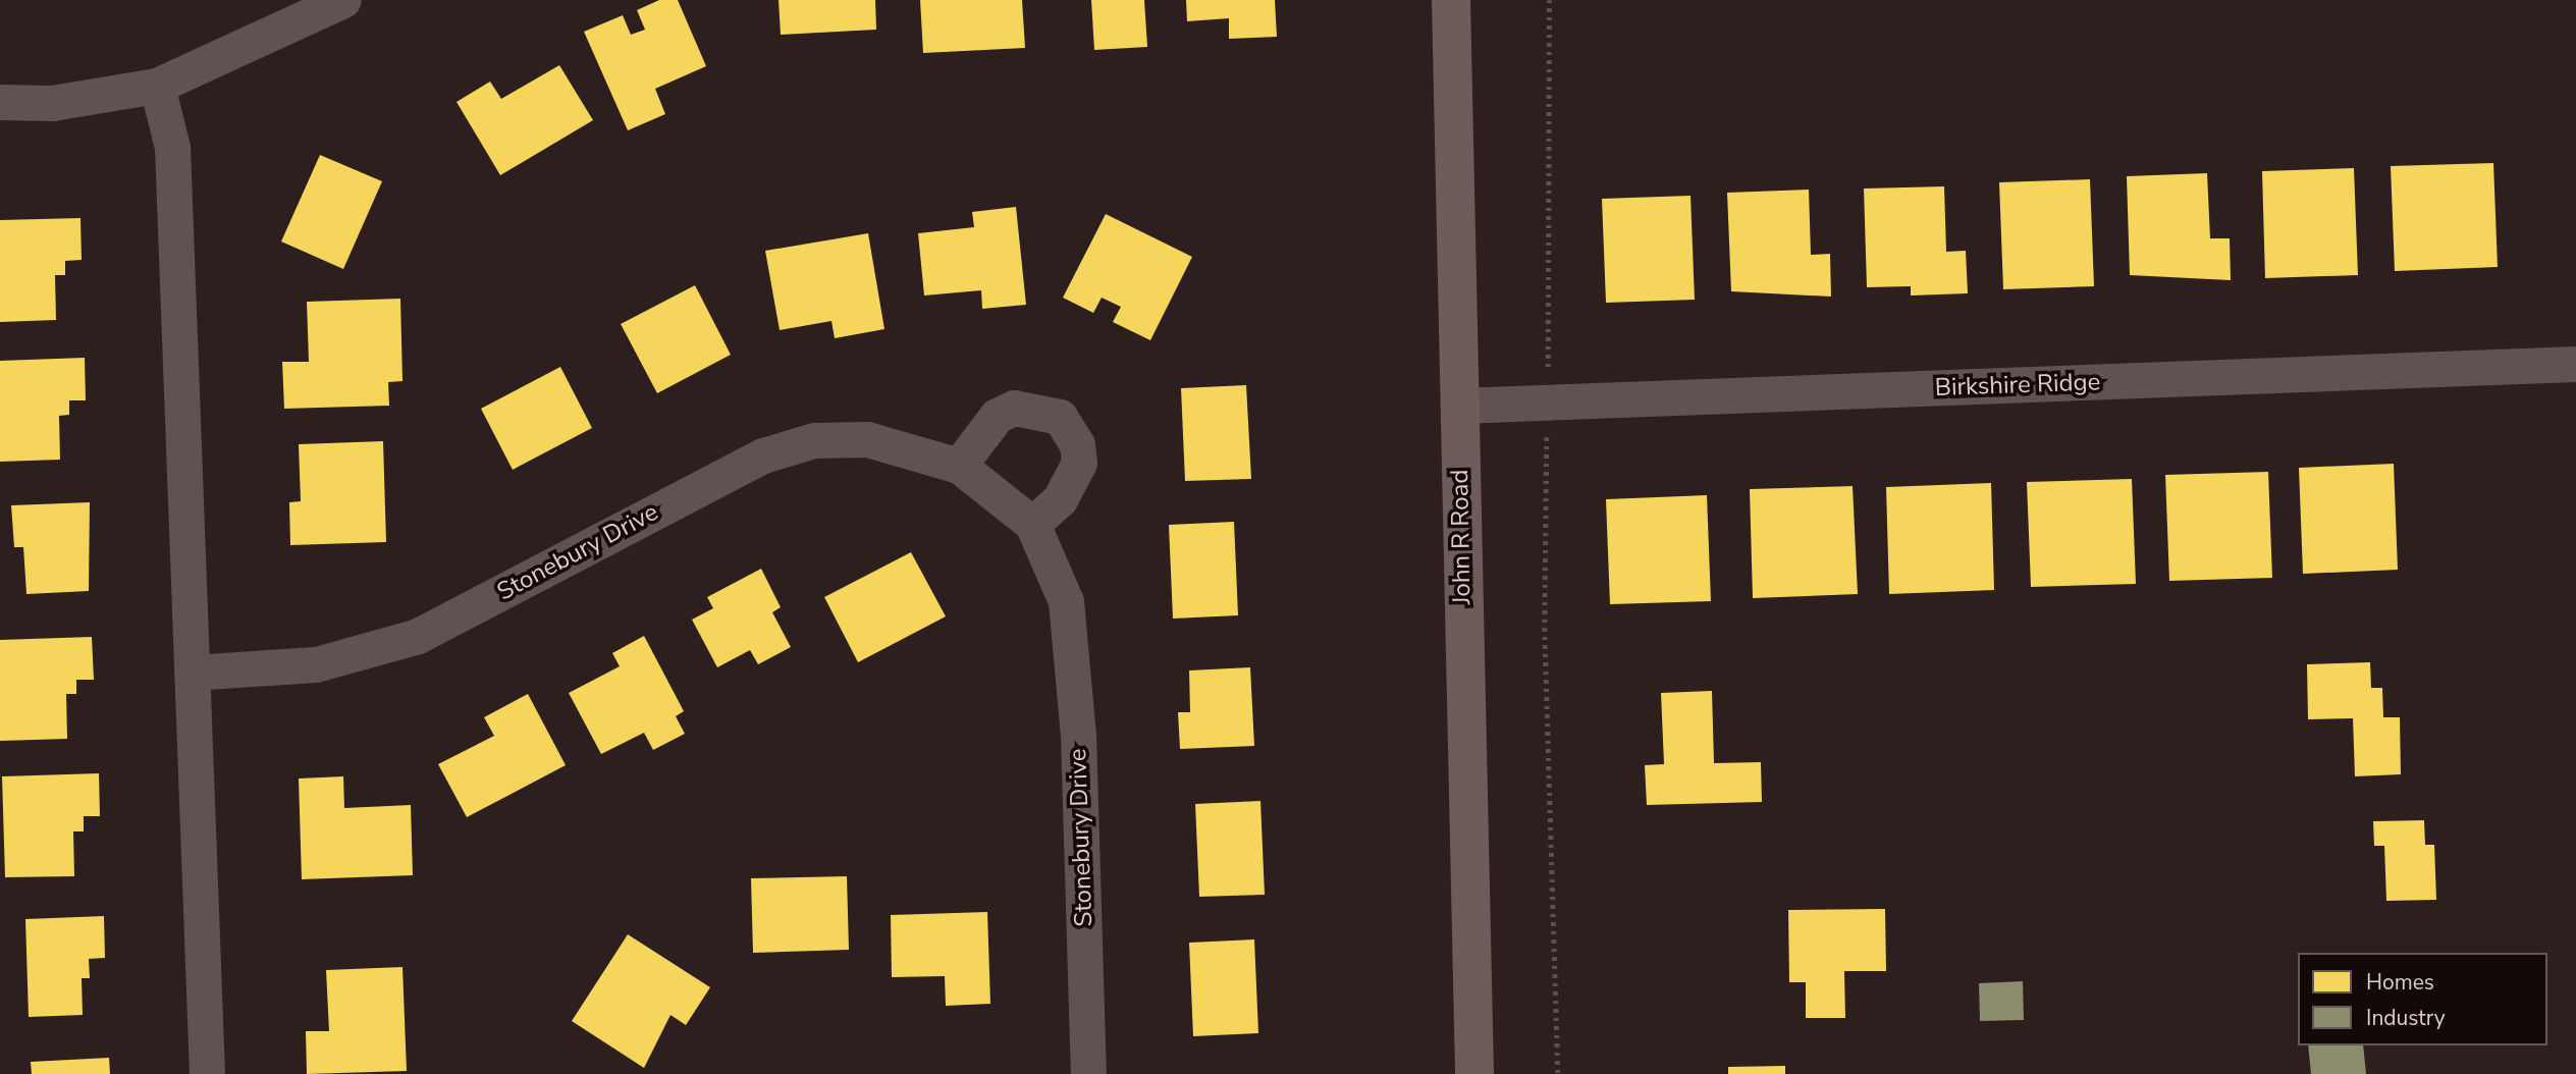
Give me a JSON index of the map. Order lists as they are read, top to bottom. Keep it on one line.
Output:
{"streets":{"main road":["John R Road"],"street":["Birkshire Ridge","Stonebury Drive"]},"crossings":[["Birkshire Ridge","John R Road"]],"legend":["Homes","Industry"]}
